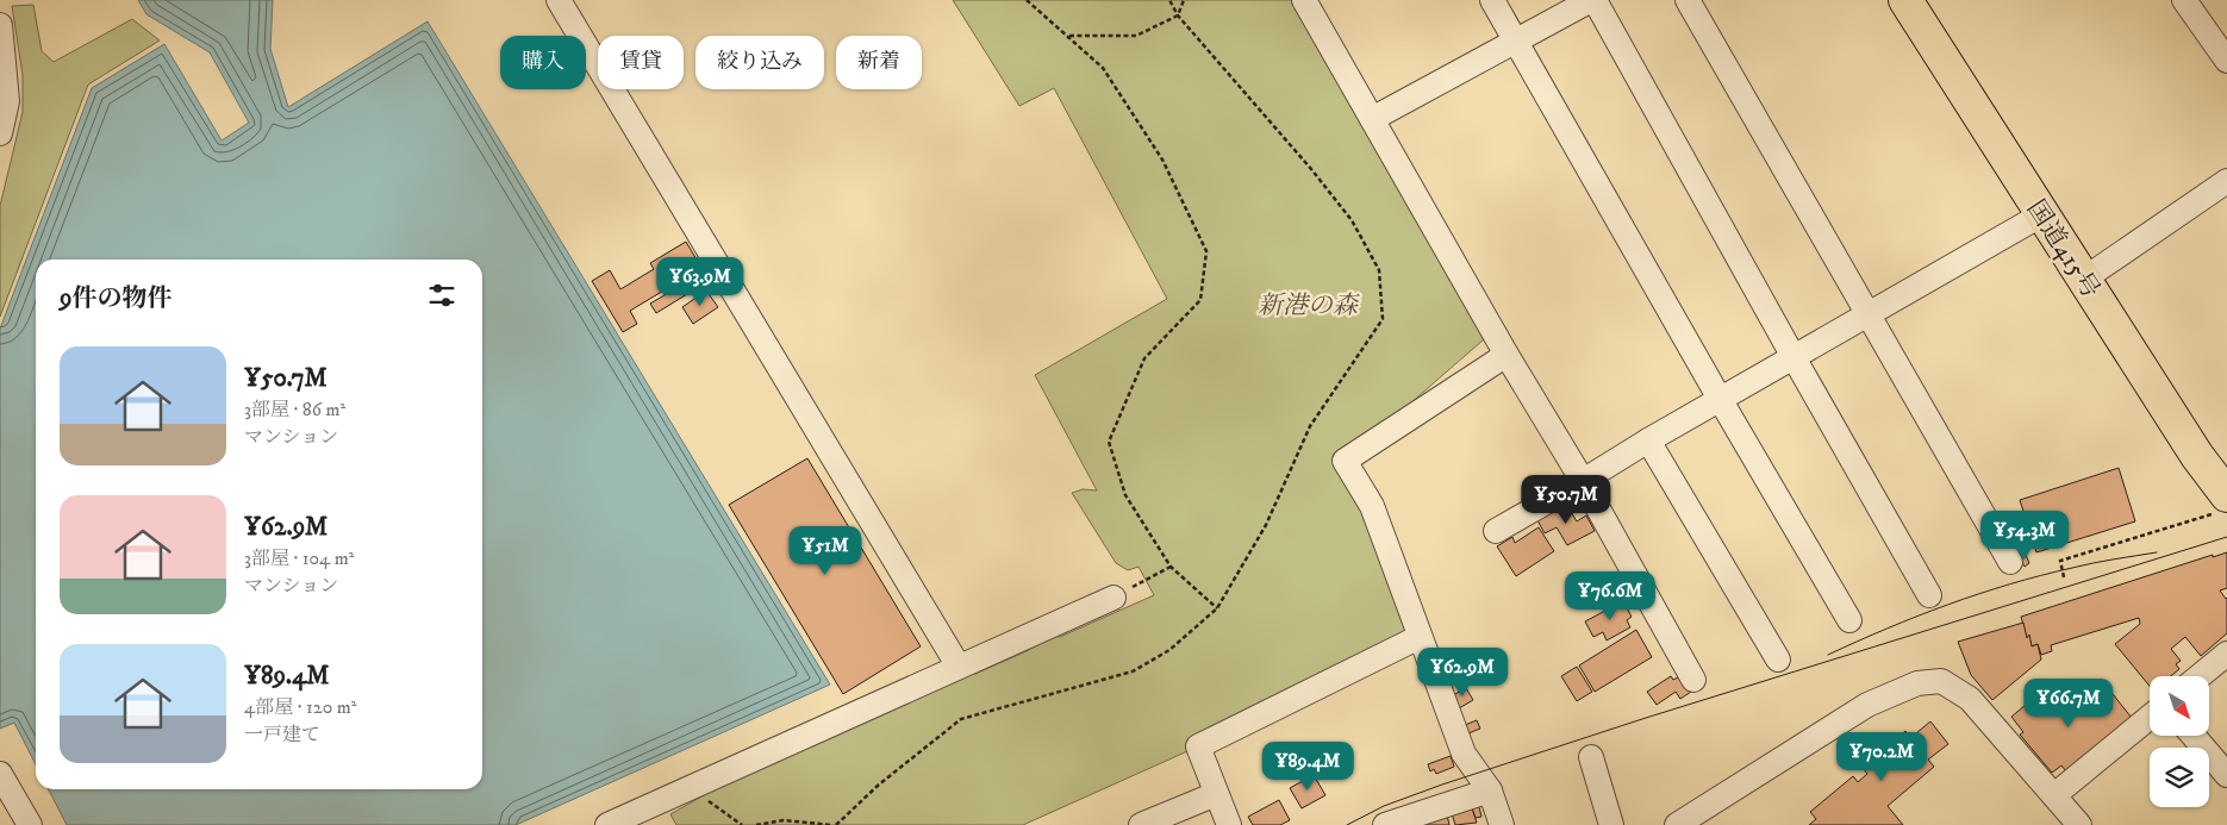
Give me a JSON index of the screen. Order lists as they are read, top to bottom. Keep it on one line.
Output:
{"streets":{"highway":["国道415号"]},"parks":["新港の森"],"north":"bottom right","page":{"chip":["購入","賃貸","絞り込み","新着"],"price":["¥63.9M","¥50.7M","¥54.3M","¥51M","¥76.6M","¥62.9M","¥66.7M","¥70.2M","¥89.4M"],"heading":"9件の物件","list":[{"name":"¥50.7M","note":"3部屋 · 86 m² · マンション"},{"name":"¥62.9M","note":"3部屋 · 104 m² · マンション"},{"name":"¥89.4M","note":"4部屋 · 120 m² · 一戸建て"}]}}
